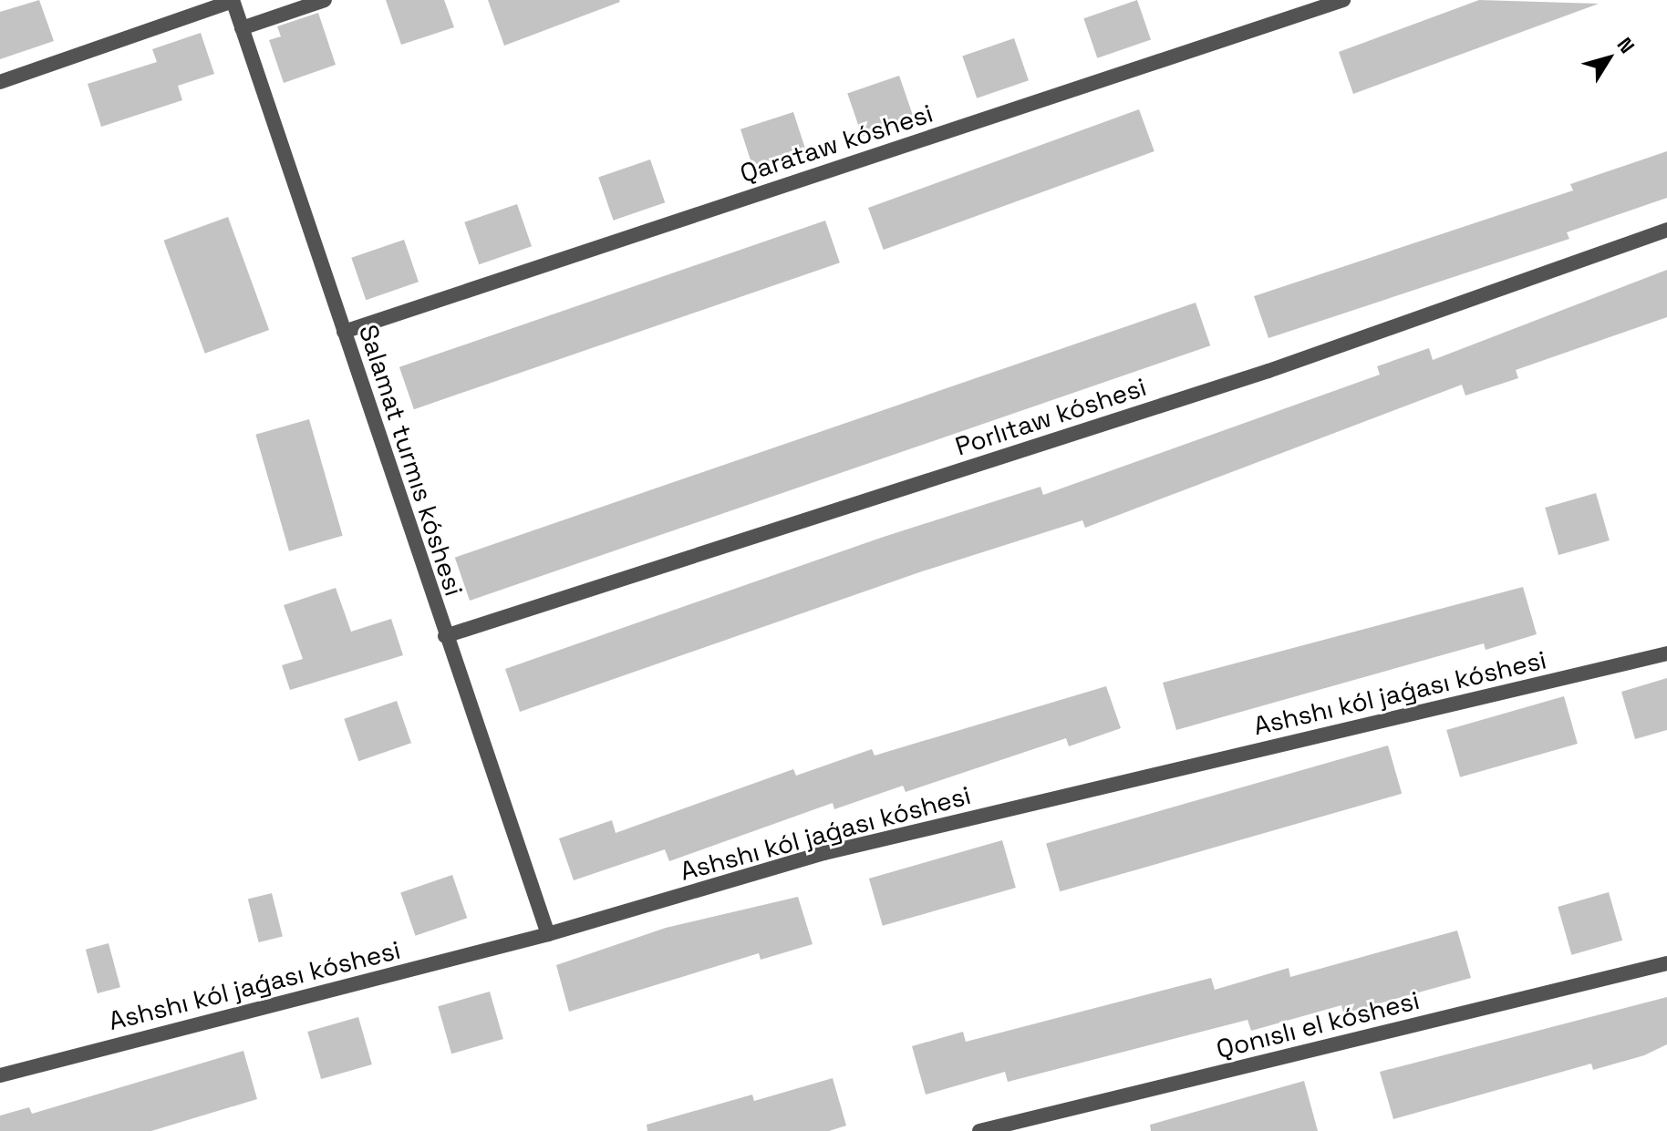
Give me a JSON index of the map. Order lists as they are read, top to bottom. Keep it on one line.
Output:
{"streets":{"street":["Qarataw kóshesi","Porlıtaw kóshesi","Salamat turmıs kóshesi","Ashshı kól jaǵası kóshesi","Qonıslı el kóshesi"]},"crossings":[["Qarataw kóshesi","Salamat turmıs kóshesi"],["Porlıtaw kóshesi","Salamat turmıs kóshesi"],["Salamat turmıs kóshesi","Ashshı kól jaǵası kóshesi"]],"north":"top right"}
